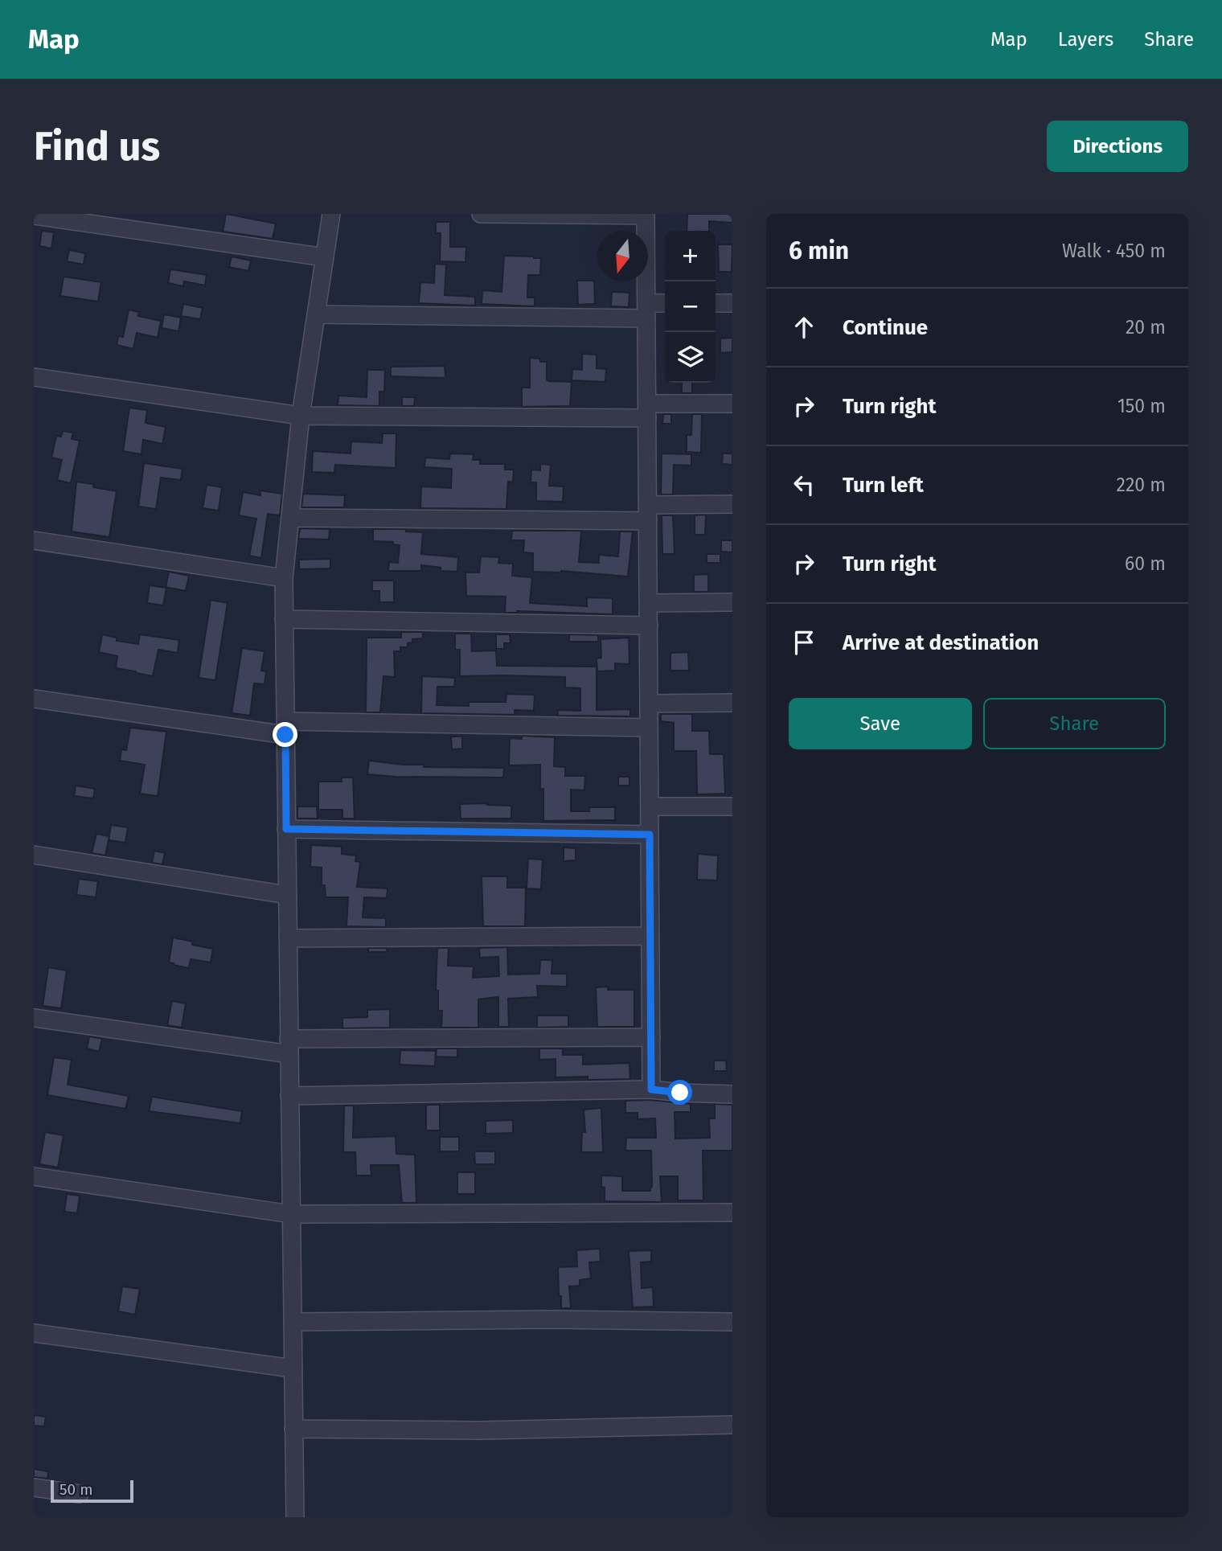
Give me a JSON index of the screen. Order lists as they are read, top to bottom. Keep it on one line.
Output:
{"scale_bar":"50 m","north":"bottom","page":{"header":"Map","nav":["Map","Layers","Share"],"buttons":["Directions",["Save","Share"]],"title":"Find us","heading":["6 min","Walk · 450 m"],"map_buttons":["+","−"],"list":[["Continue","20 m"],["Turn right","150 m"],["Turn left","220 m"],["Turn right","60 m"],"Arrive at destination"],"scale":"50 m"}}
